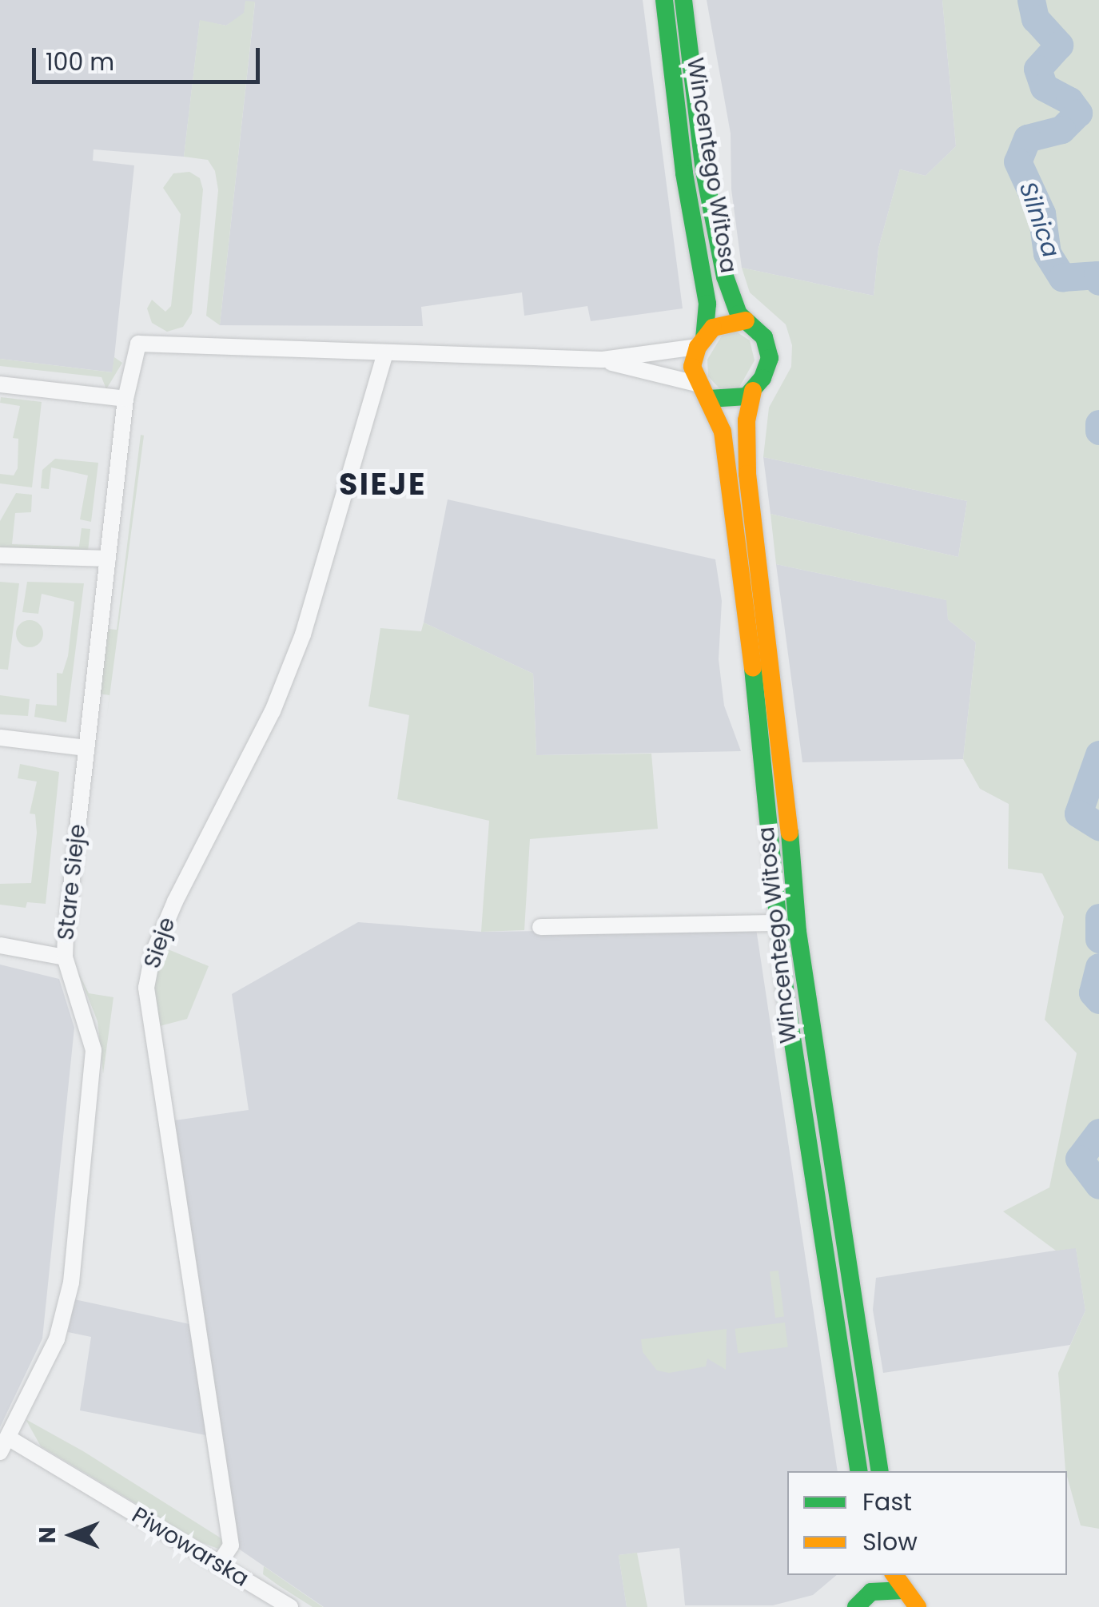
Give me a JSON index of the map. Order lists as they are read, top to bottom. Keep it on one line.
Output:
{"streets":{"main road":["Wincentego Witosa"],"street":["Stare Sieje","Sieje","Piwowarska"]},"crossings":[["Stare Sieje","Sieje"],["Stare Sieje","Piwowarska"],["Sieje","Piwowarska"]],"districts":["SIEJE"],"water":["Silnica"],"legend":["Fast","Slow"],"scale_bar":"100 m","north":"left"}
